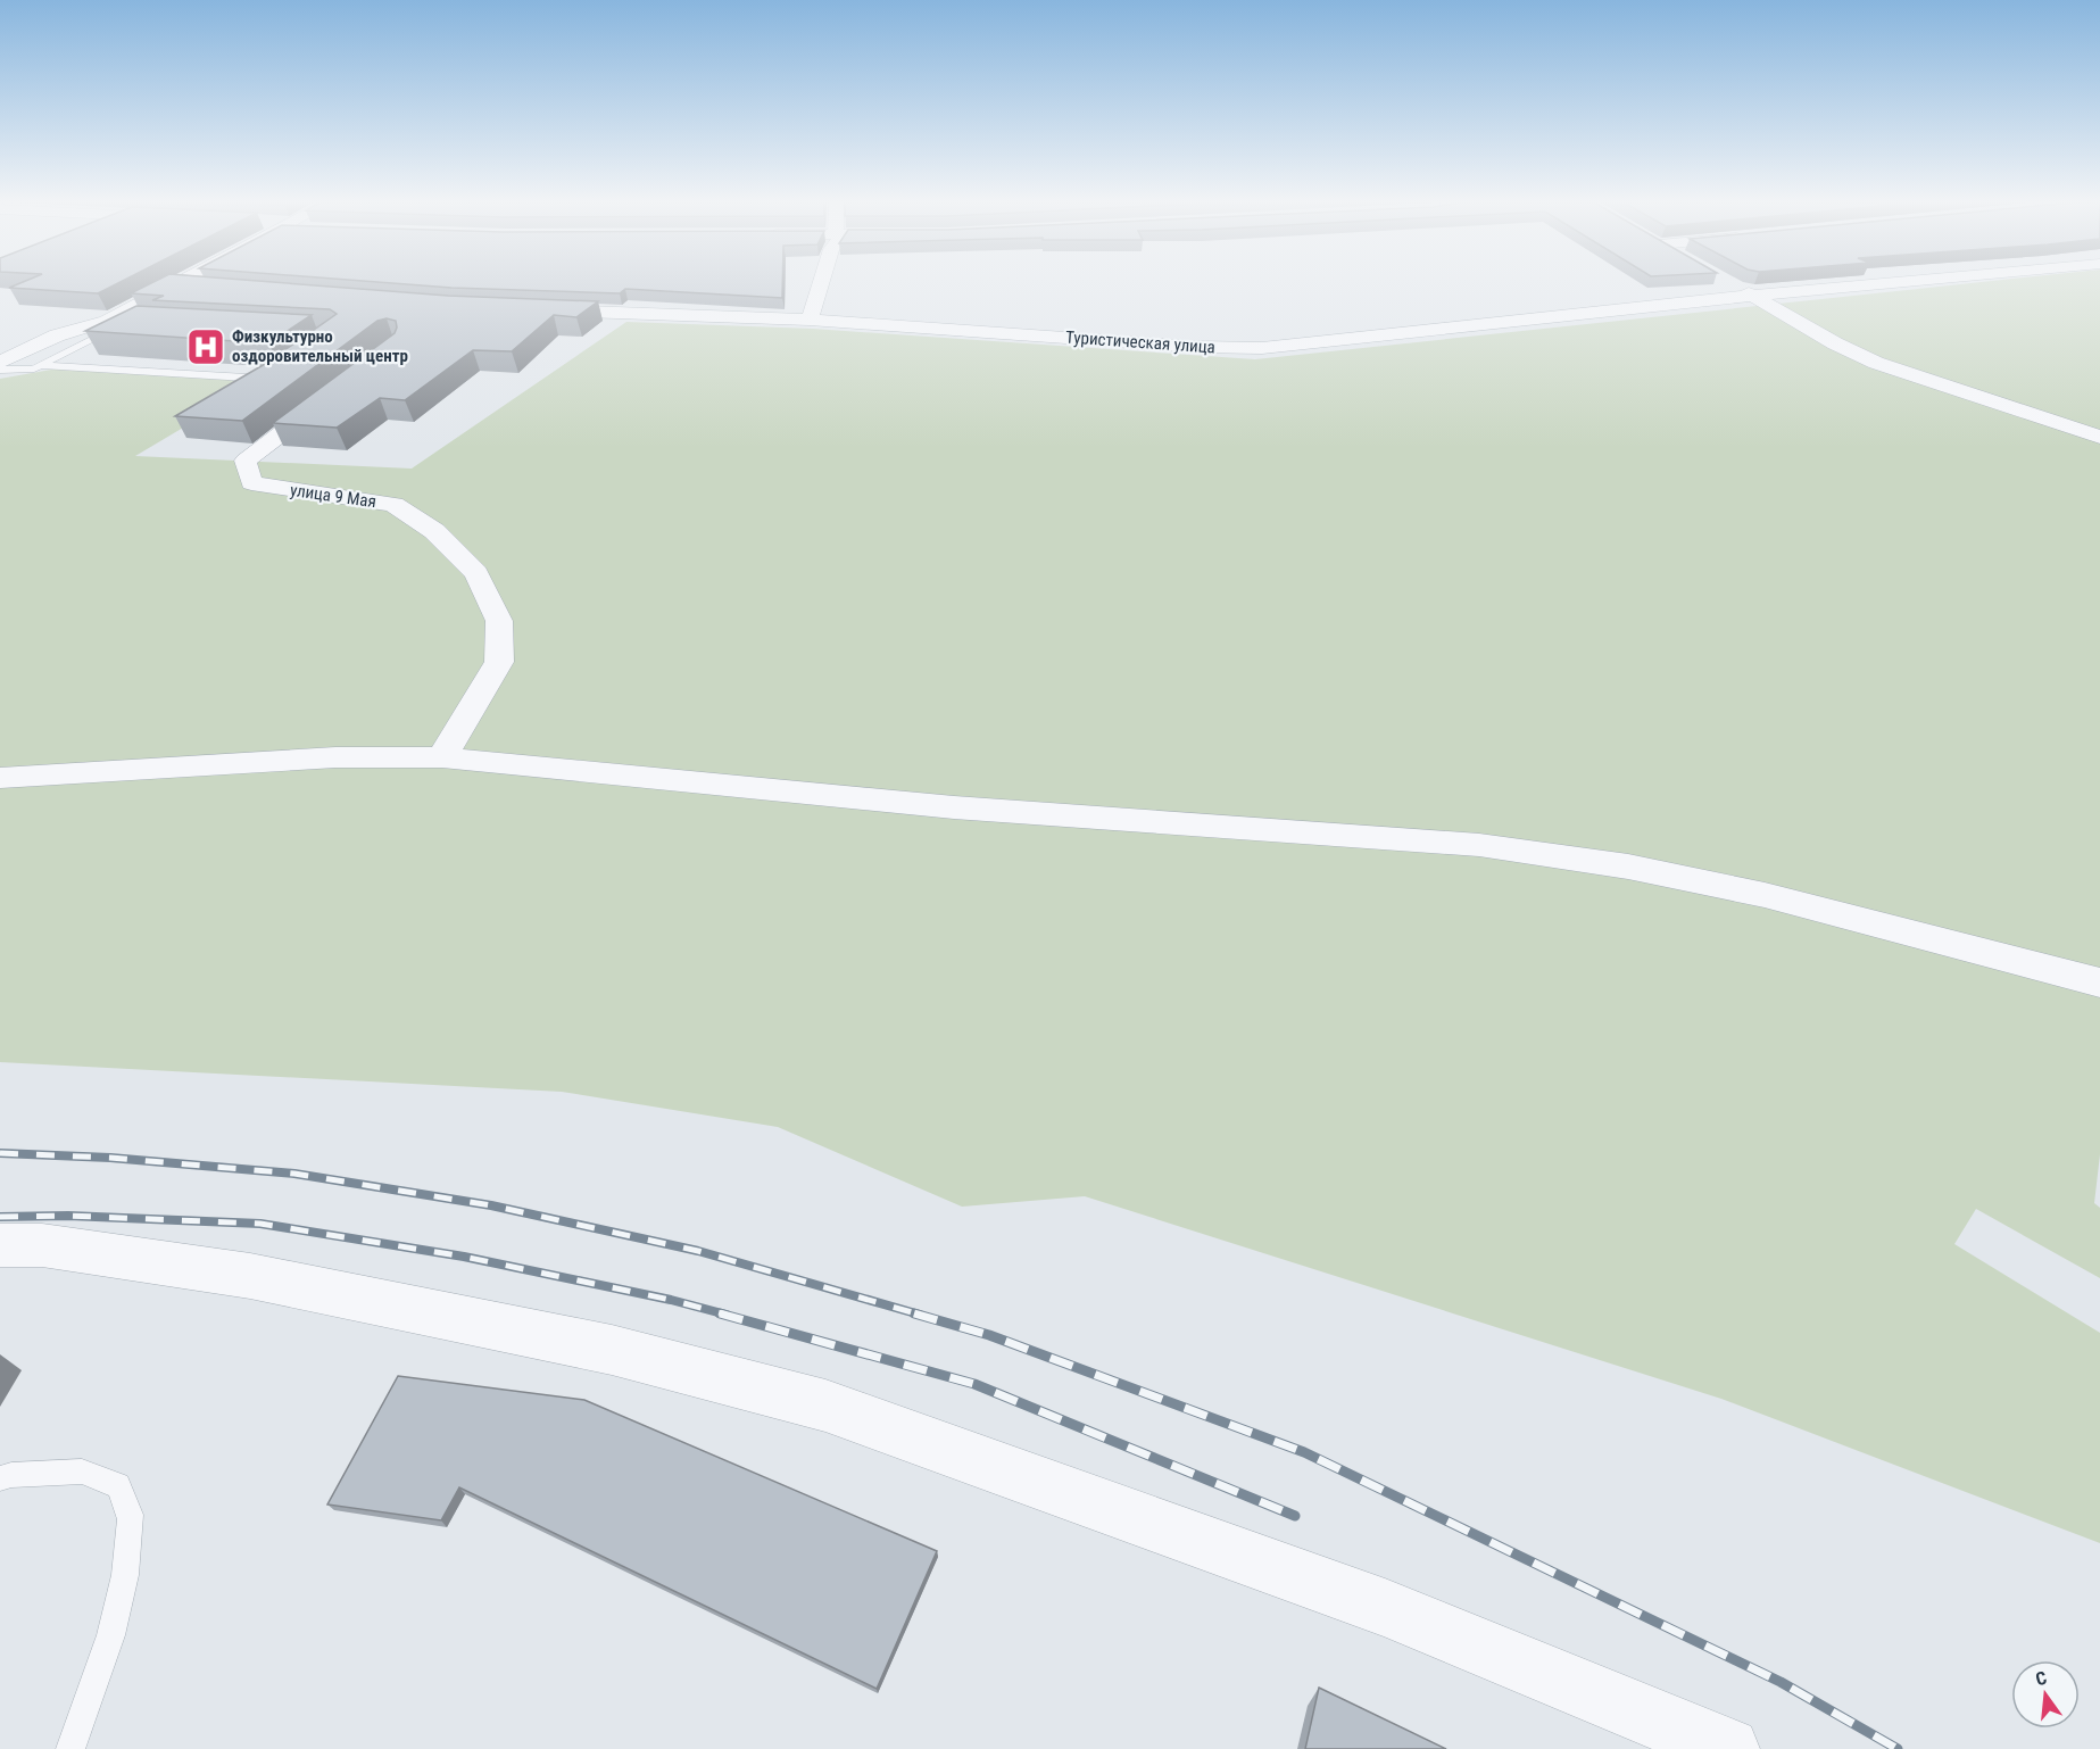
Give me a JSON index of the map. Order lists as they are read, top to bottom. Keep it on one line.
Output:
{"streets":{"street":["Туристическая улица","улица 9 Мая"]},"places":{"hospital":["Физкультурно оздоровительный центр"]},"north":"top"}
